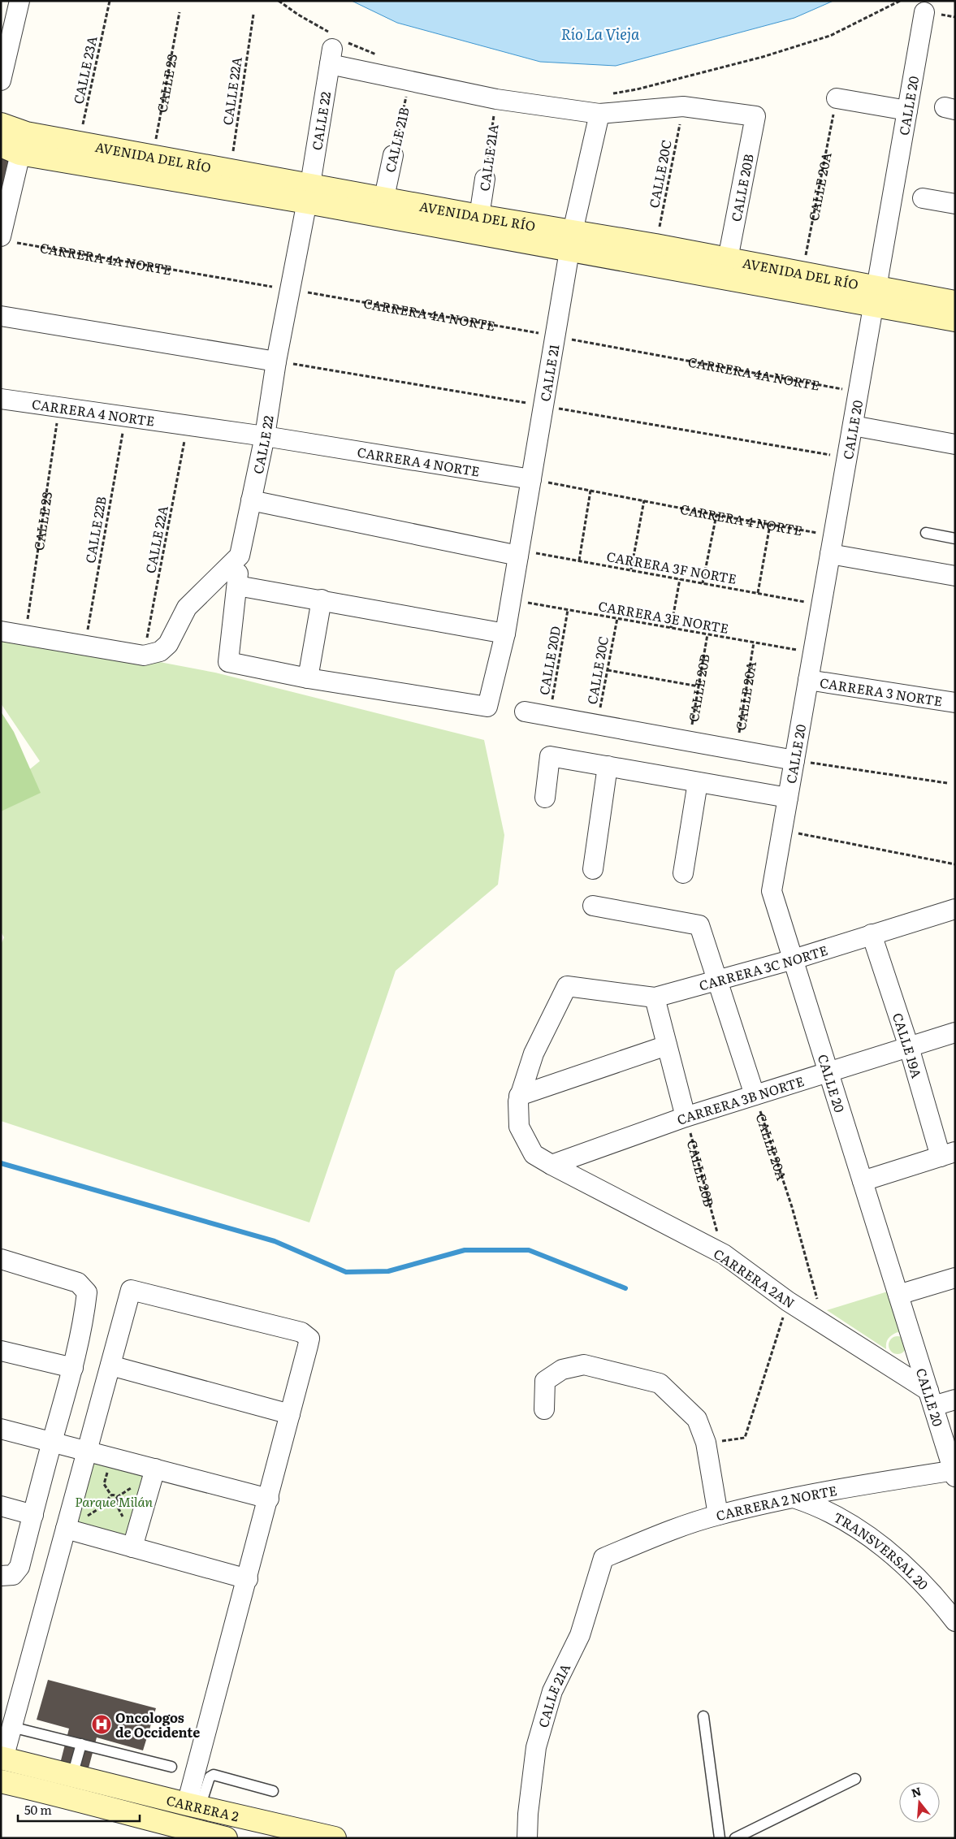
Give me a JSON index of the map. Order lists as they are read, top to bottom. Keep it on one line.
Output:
{"streets":{"street":["CALLE 20","CALLE 22","CALLE 21B","AVENIDA DEL RÍO","CALLE 21A","CALLE 20A","CALLE 20B","CALLE 21","CARRERA 4 NORTE","CARRERA 3 NORTE","CARRERA 3C NORTE","CALLE 19A","CARRERA 3B NORTE","CARRERA 2AN","CARRERA 2 NORTE","TRANSVERSAL 20","CARRERA 2"],"path":["CALLE 23A","CALLE 23","CALLE 22A","CALLE 20C","CARRERA 4A NORTE","CALLE 22B","CARRERA 3F NORTE","CARRERA 3E NORTE","CALLE 20D"]},"crossings":[["CALLE 23A","AVENIDA DEL RÍO"],["CALLE 23","AVENIDA DEL RÍO"],["CALLE 23","CARRERA 4 NORTE"],["CALLE 22A","AVENIDA DEL RÍO"],["CALLE 22A","CARRERA 4 NORTE"],["CALLE 20","AVENIDA DEL RÍO"],["CALLE 20","CARRERA 4A NORTE"],["CALLE 20","CARRERA 4 NORTE"],["CALLE 20","CARRERA 3F NORTE"],["CALLE 20","CARRERA 3E NORTE"],["CALLE 20","CARRERA 3 NORTE"],["CALLE 20","CARRERA 3C NORTE"],["CALLE 20","CARRERA 3B NORTE"],["CALLE 20","CARRERA 2AN"],["CALLE 20","CARRERA 2 NORTE"],["CALLE 22","AVENIDA DEL RÍO"],["CALLE 22","CARRERA 4A NORTE"],["CALLE 22","CALLE 21"],["CALLE 22","CARRERA 4 NORTE"],["CALLE 21B","AVENIDA DEL RÍO"],["AVENIDA DEL RÍO","CALLE 21A"],["AVENIDA DEL RÍO","CALLE 20C"],["AVENIDA DEL RÍO","CALLE 20A"],["AVENIDA DEL RÍO","CALLE 20B"],["AVENIDA DEL RÍO","CALLE 21"],["CALLE 21A","CARRERA 2 NORTE"],["CALLE 20C","CALLE 20B"],["CALLE 20C","CARRERA 3E NORTE"],["CALLE 20A","CARRERA 3E NORTE"],["CALLE 20A","CARRERA 3C NORTE"],["CALLE 20A","CARRERA 3B NORTE"],["CALLE 20A","CARRERA 2AN"],["CALLE 20B","CARRERA 3E NORTE"],["CALLE 20B","CARRERA 3B NORTE"],["CALLE 20B","CARRERA 2AN"],["CARRERA 4A NORTE","CALLE 21"],["CALLE 21","CARRERA 4 NORTE"],["CALLE 21","CARRERA 3F NORTE"],["CALLE 21","CARRERA 3E NORTE"],["CARRERA 4 NORTE","CALLE 22B"],["CARRERA 3E NORTE","CALLE 20D"],["CARRERA 3C NORTE","CALLE 19A"],["CARRERA 3C NORTE","CARRERA 2AN"],["CALLE 19A","CARRERA 3B NORTE"],["CARRERA 3B NORTE","CARRERA 2AN"],["CARRERA 2 NORTE","TRANSVERSAL 20"]],"water":["Río La Vieja"],"parks":["Parque Milán"],"places":{"hospital":["Oncologos de Occidente"]},"scale_bar":"50 m","north":"top"}
